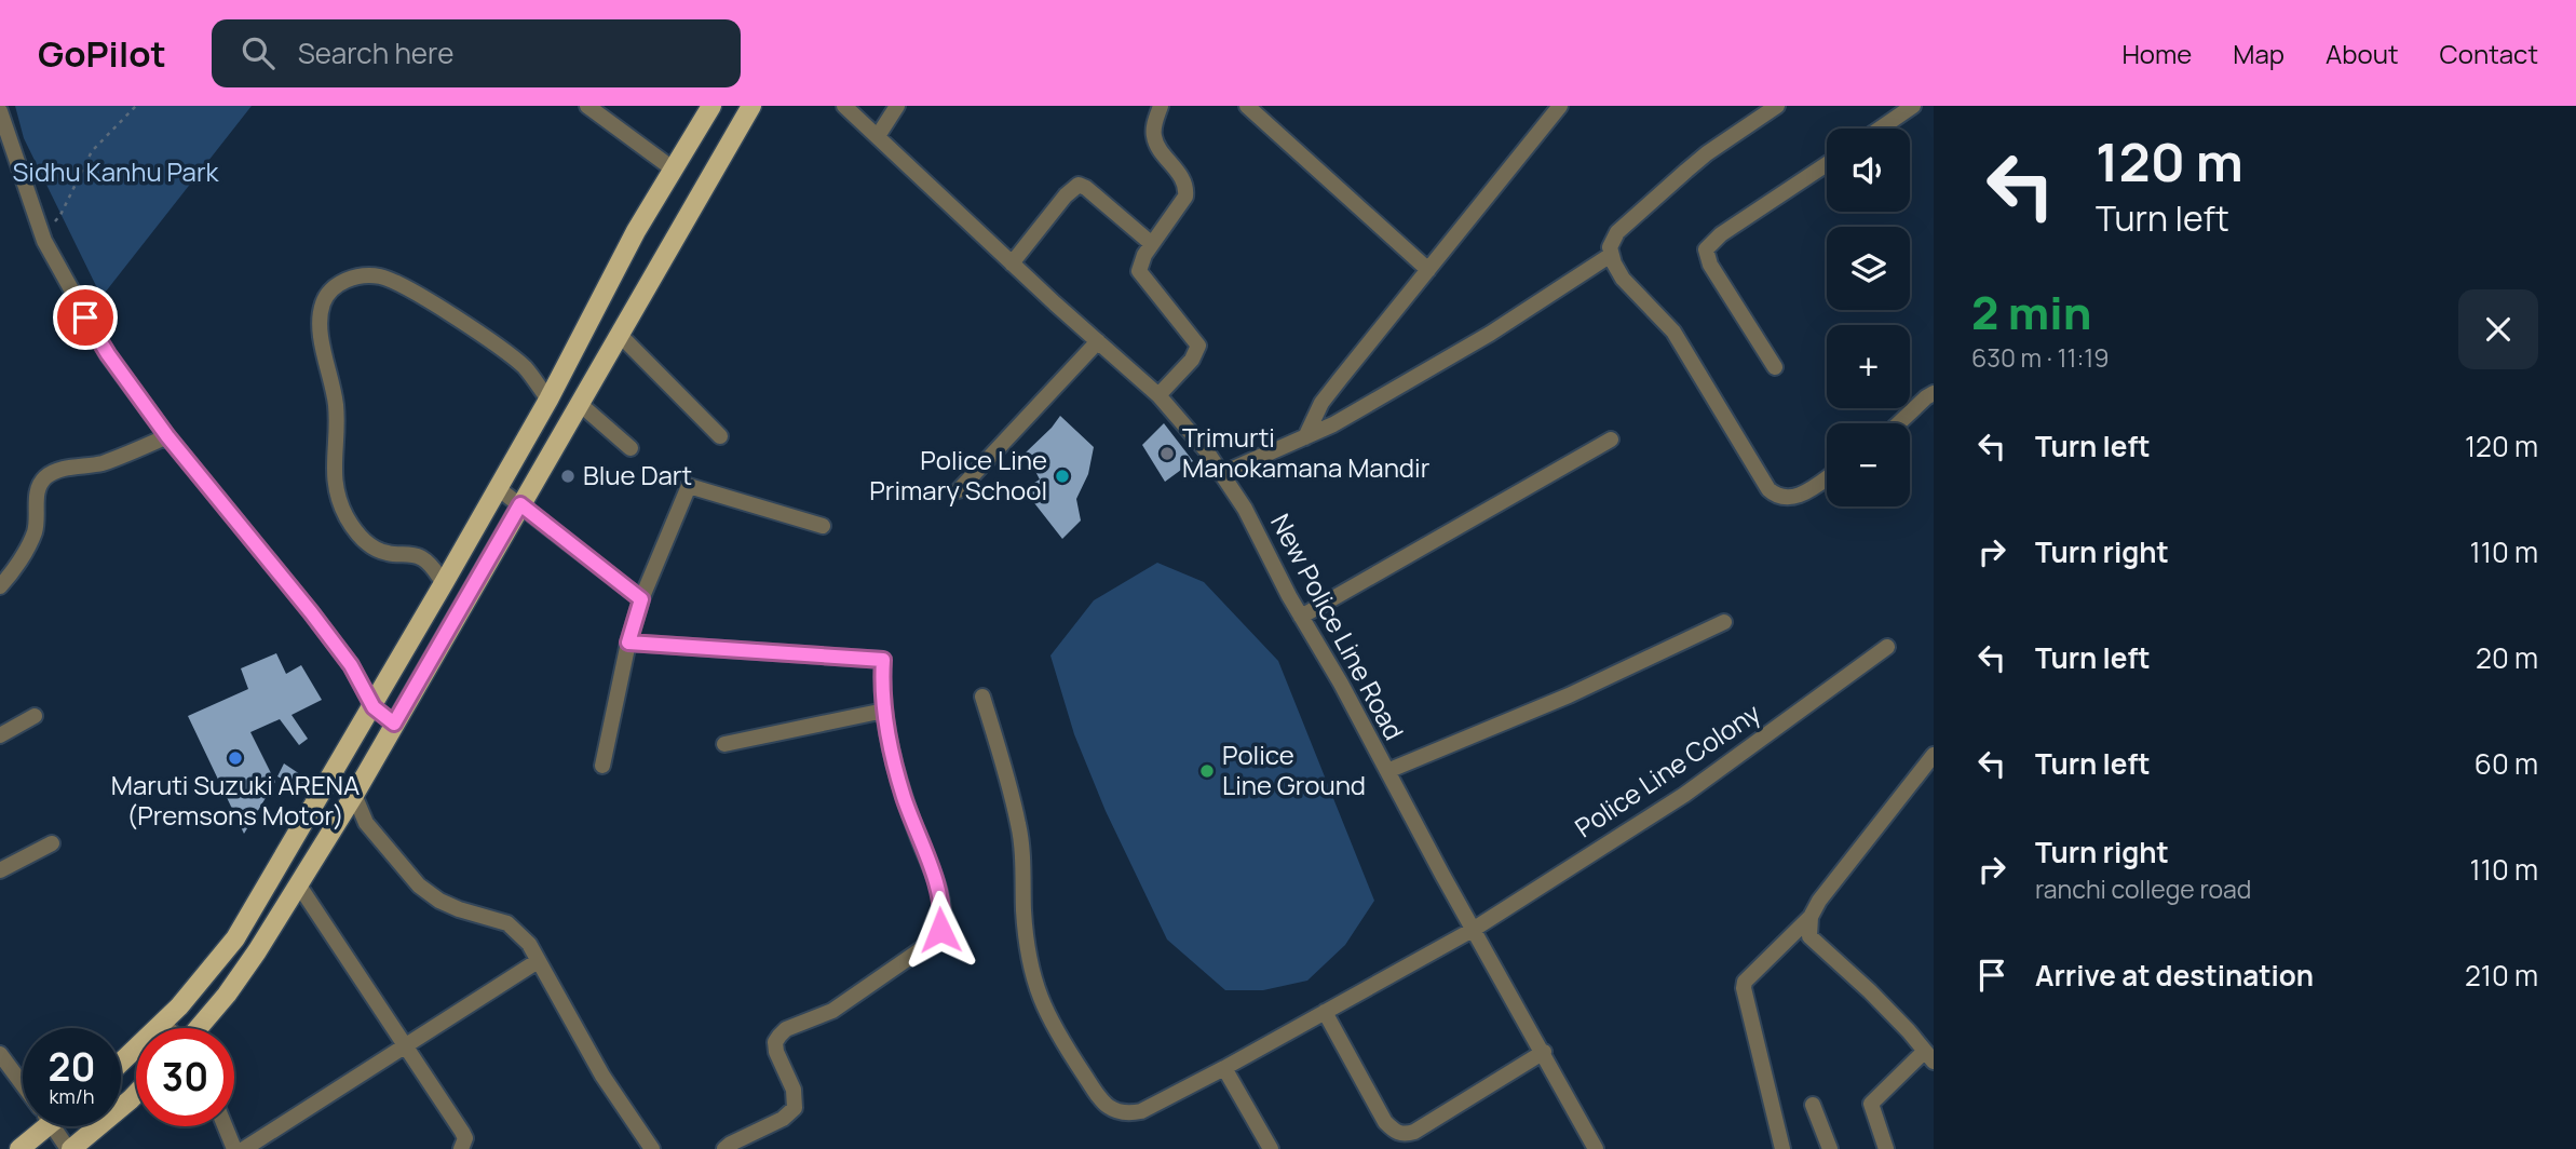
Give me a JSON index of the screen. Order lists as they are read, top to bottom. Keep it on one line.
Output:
{"streets":{"street":["New Police Line Road","Police Line Colony"]},"crossings":[["New Police Line Road","Police Line Colony"]],"parks":["Sidhu Kanhu Park"],"places":["Trimurti Manokamana Mandir","Blue Dart","Police Line Primary School","Maruti Suzuki ARENA (Premsons Motor)","Police Line Ground"],"page":{"header":"GoPilot","search":"Search here","nav":["Home","Map","About","Contact"],"turn":["120 m","Turn left"],"map_buttons":["+","−"],"heading":["2 min","630 m · 11:19"],"list":[{"name":"Turn left","value":"120 m"},{"name":"Turn right","value":"110 m"},{"name":"Turn left","value":"20 m"},{"name":"Turn left","value":"60 m"},{"name":"Turn right","note":"ranchi college road","value":"110 m"},{"name":"Arrive at destination","value":"210 m"}],"speed":"20 km/h","limit":"30"}}
